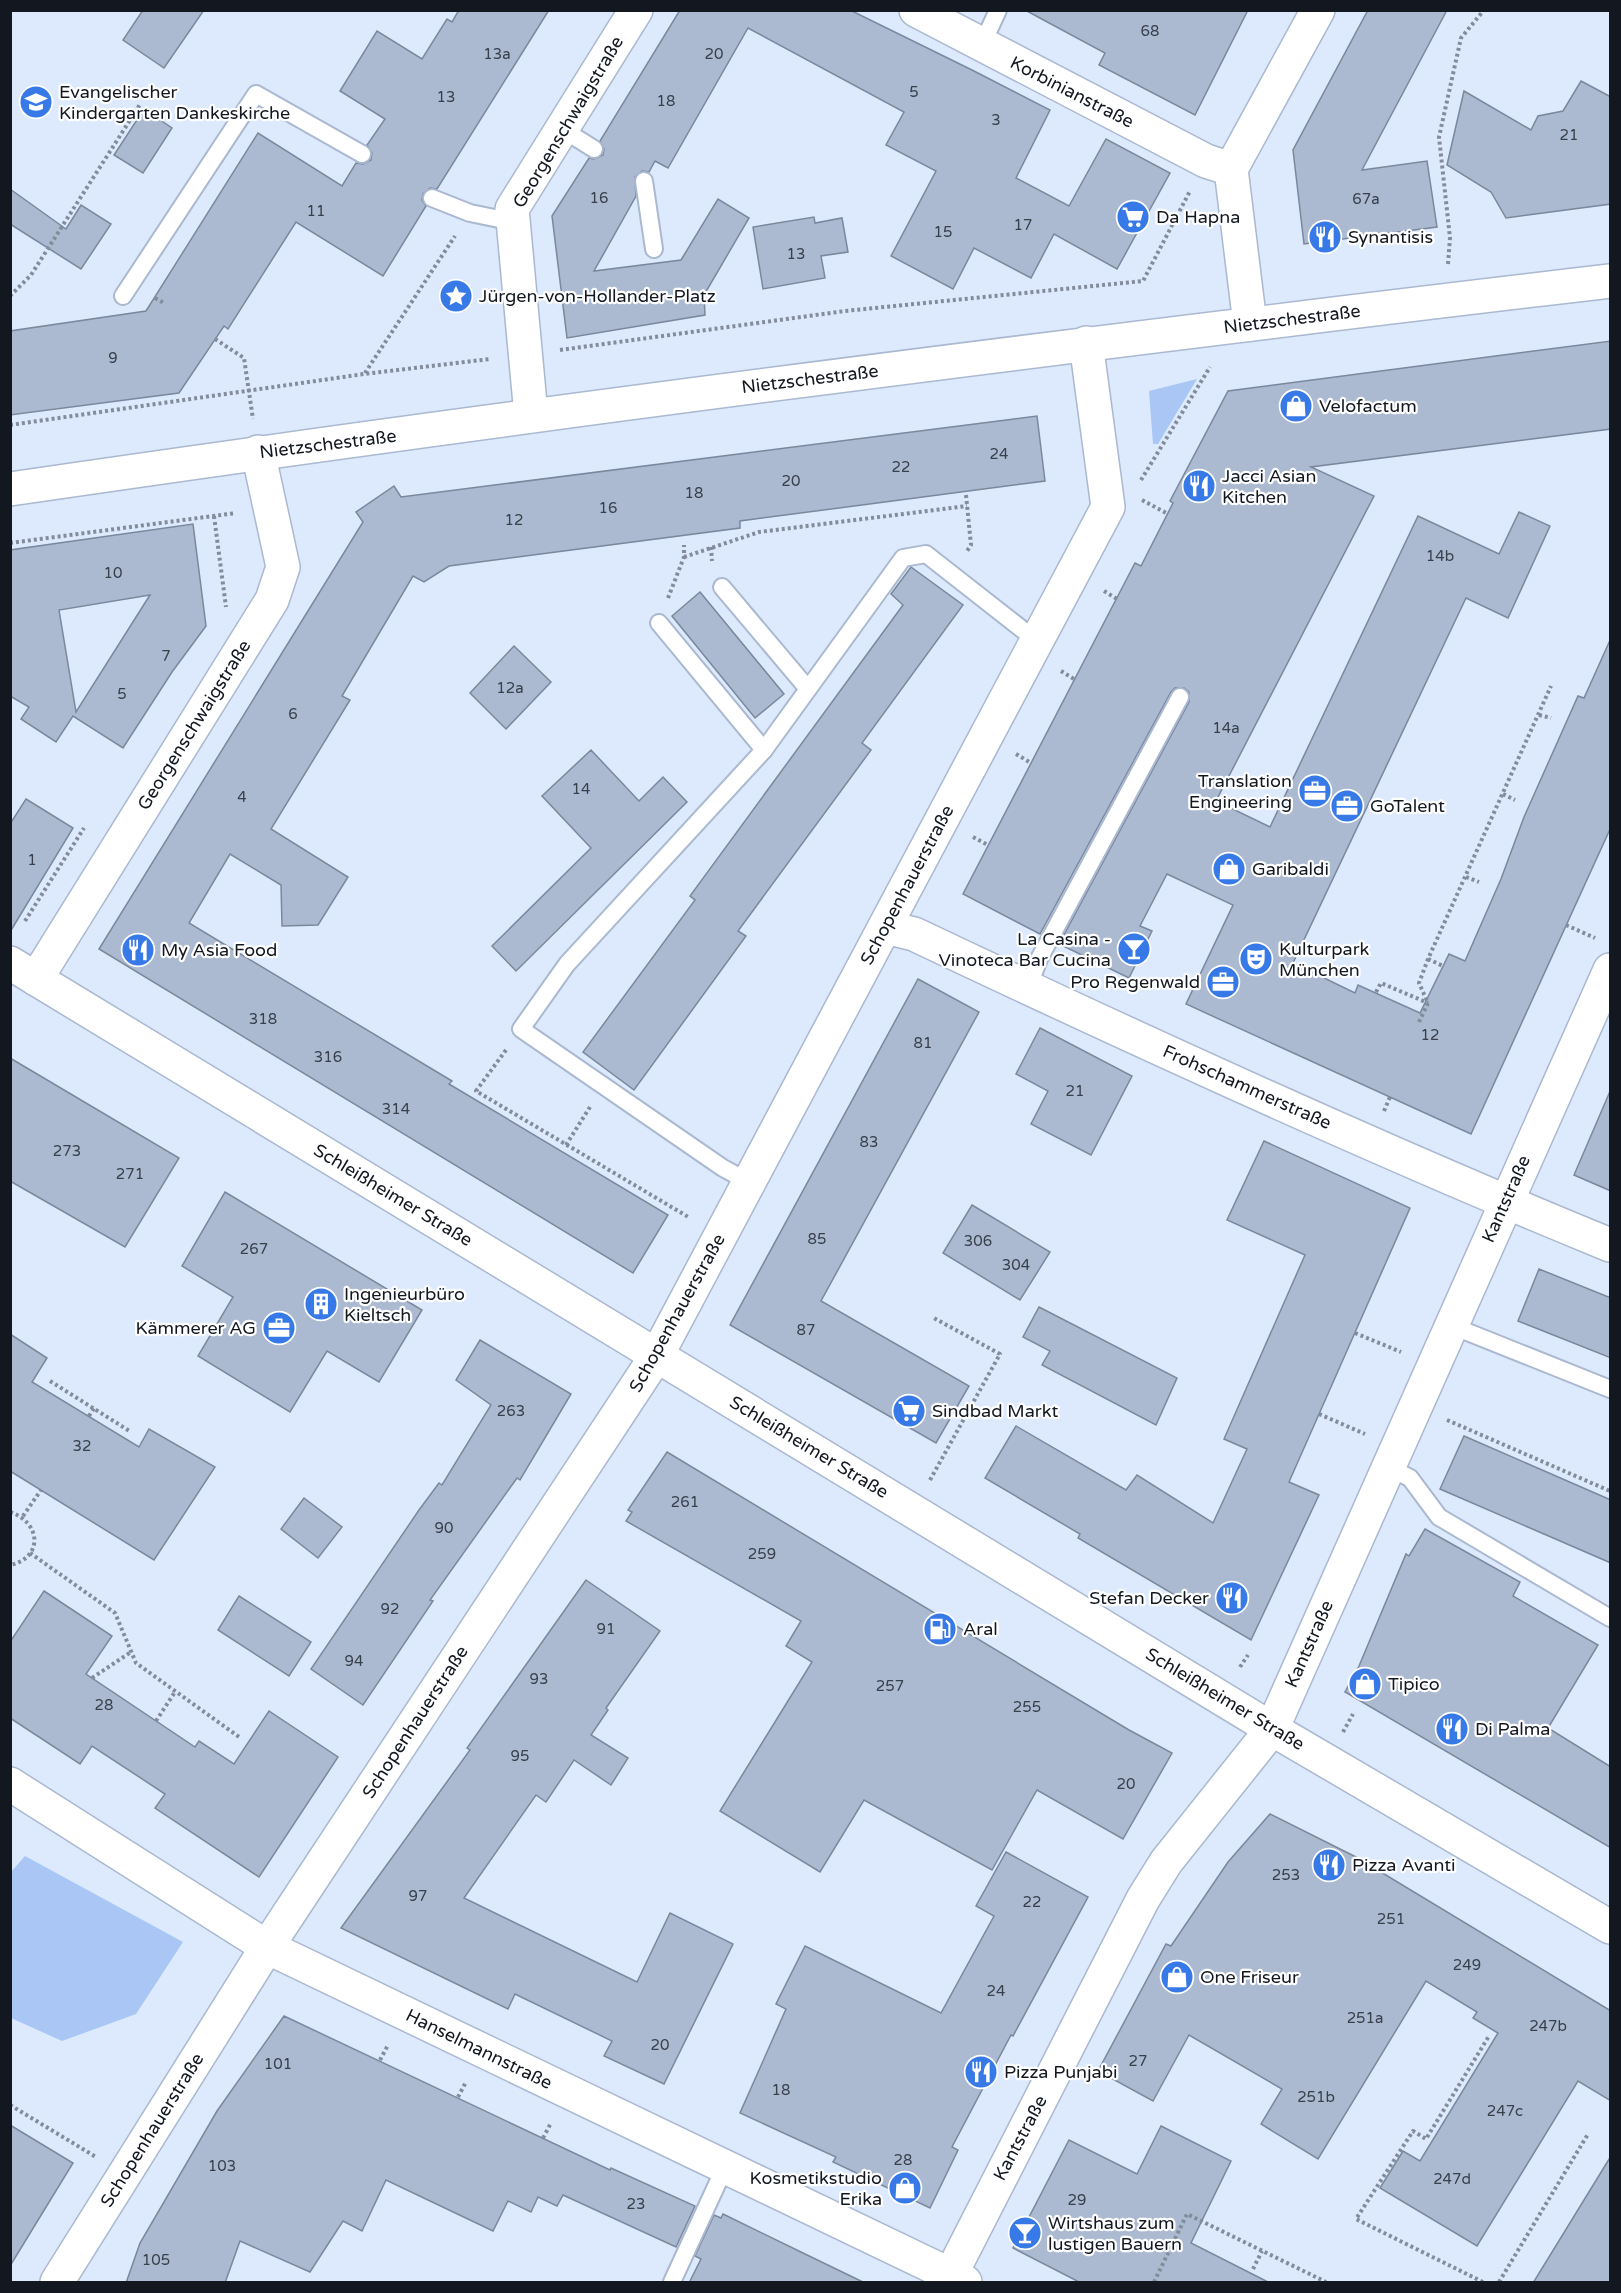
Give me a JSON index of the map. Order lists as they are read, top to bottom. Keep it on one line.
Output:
{"streets":{"street":["Korbinianstraße","Georgenschwaigstraße","Nietzschestraße","Schopenhauerstraße","Frohschammerstraße","Schleißheimer Straße","Kantstraße","Hanselmannstraße"]},"crossings":[["Georgenschwaigstraße","Nietzschestraße"],["Georgenschwaigstraße","Schleißheimer Straße"],["Schopenhauerstraße","Frohschammerstraße"],["Schopenhauerstraße","Schleißheimer Straße"],["Schopenhauerstraße","Hanselmannstraße"],["Frohschammerstraße","Kantstraße"],["Schleißheimer Straße","Kantstraße"],["Kantstraße","Hanselmannstraße"]],"places":{"school or university":["Evangelischer Kindergarten Dankeskirche"],"supermarket":["Da Hapna","Sindbad Markt"],"restaurant":["Synantisis","Jacci Asian Kitchen","My Asia Food","Stefan Decker","Di Palma","Pizza Avanti","Pizza Punjabi"],"place":["Jürgen-von-Hollander-Platz"],"shop":["Velofactum","Garibaldi","Tipico","One Friseur","Kosmetikstudio Erika"],"office":["Translation Engineering","GoTalent","Pro Regenwald","Kämmerer AG"],"bar":["La Casina - Vinoteca Bar Cucina","Wirtshaus zum lustigen Bauern"],"theatre":["Kulturpark München"],"building":["Ingenieurbüro Kieltsch"],"fuel station":["Aral"]},"house_numbers":["68","13a","20","5","13","18","3","21","16","67a","11","17","15","13","9","24","22","20","18","16","12","14b","10","7","12a","5","6","14a","14","4","1","318","12","81","316","21","314","83","273","271","85","306","267","304","87","263","32","261","90","259","92","91","94","93","257","28","255","95","20","253","97","22","251","249","24","251a","247b","20","27","101","18","251b","247c","28","103","247d","29","23","105"]}
